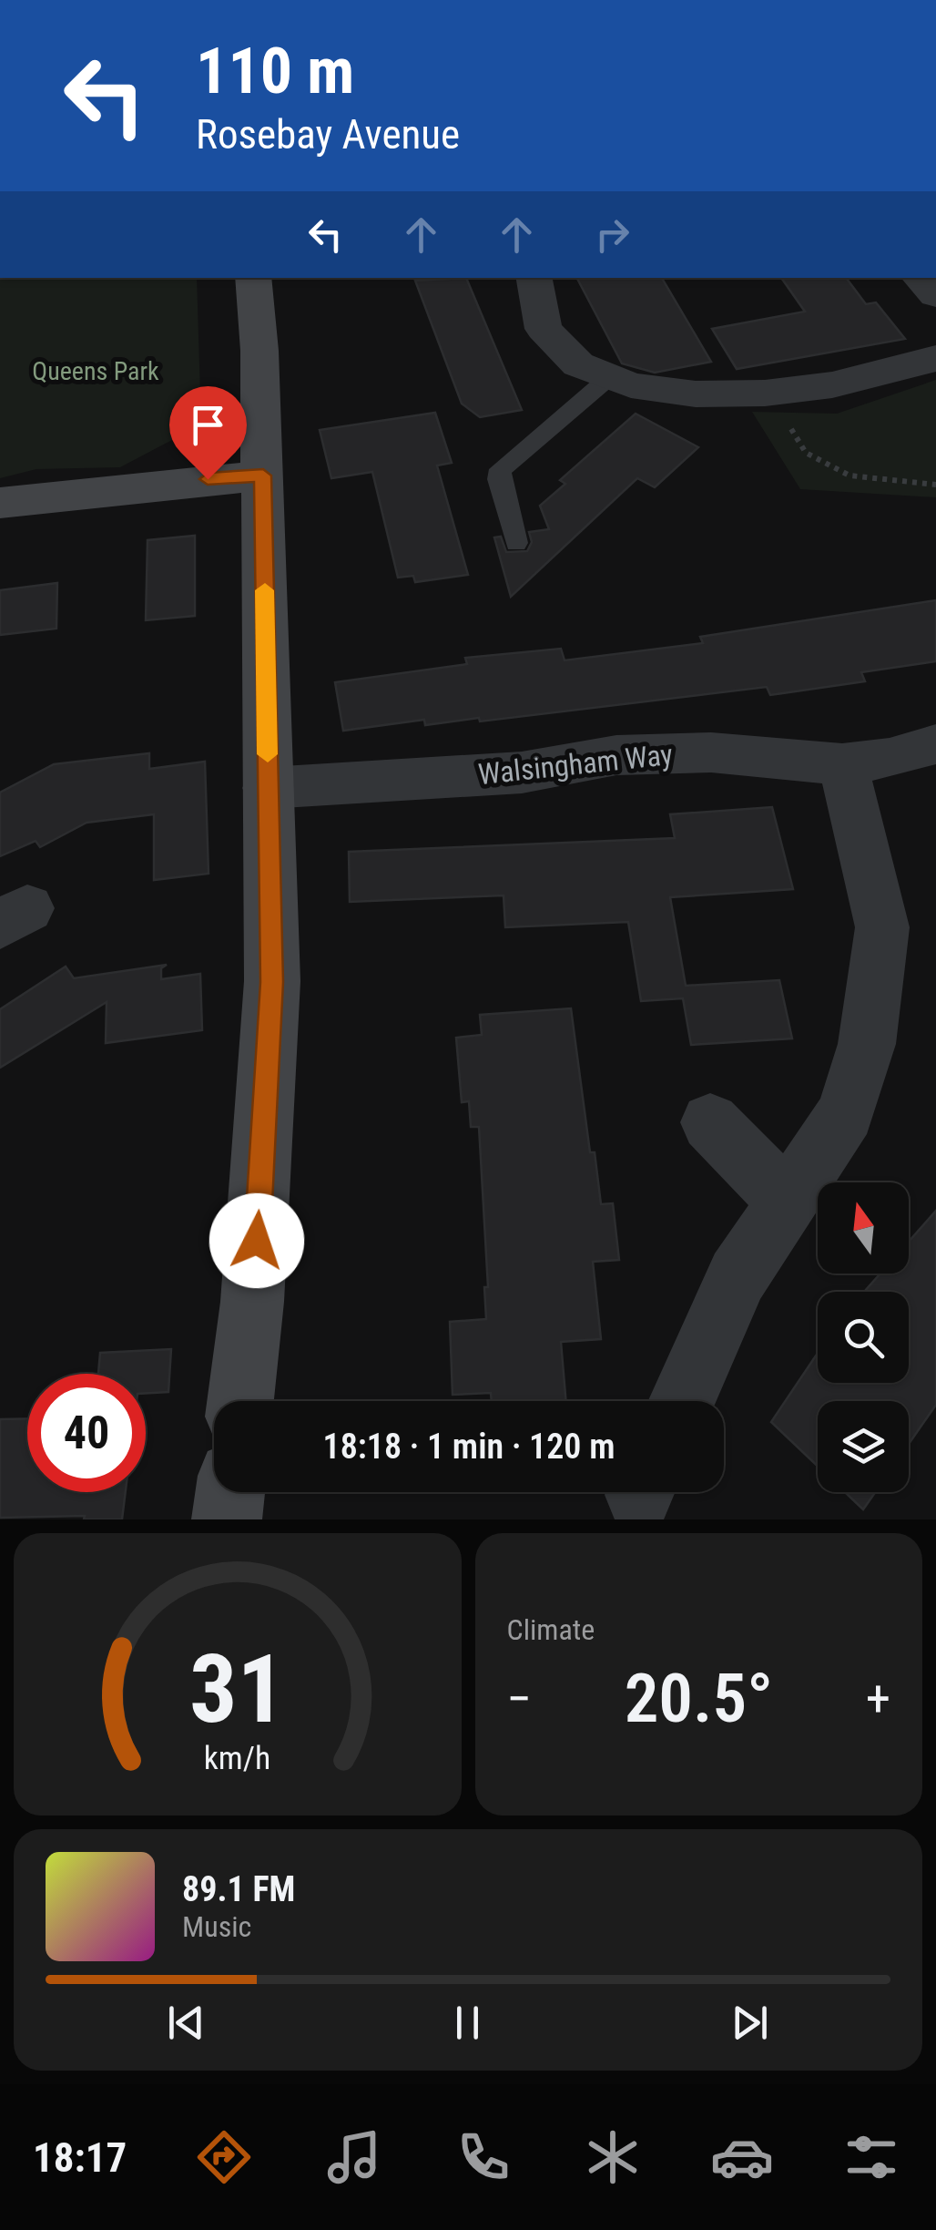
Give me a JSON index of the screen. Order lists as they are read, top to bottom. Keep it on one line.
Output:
{"streets":{"street":["Walsingham Way"]},"parks":["Queens Park"],"north":"top","page":{"turn":["110 m","Rosebay Avenue"],"limit":"40","trip":"18:18 · 1 min · 120 m","tile":"Climate","heat":["−","20.5°","+"],"song":["89.1 FM","Music"],"tabs":"18:17","gauge":["31","km/h"]}}
